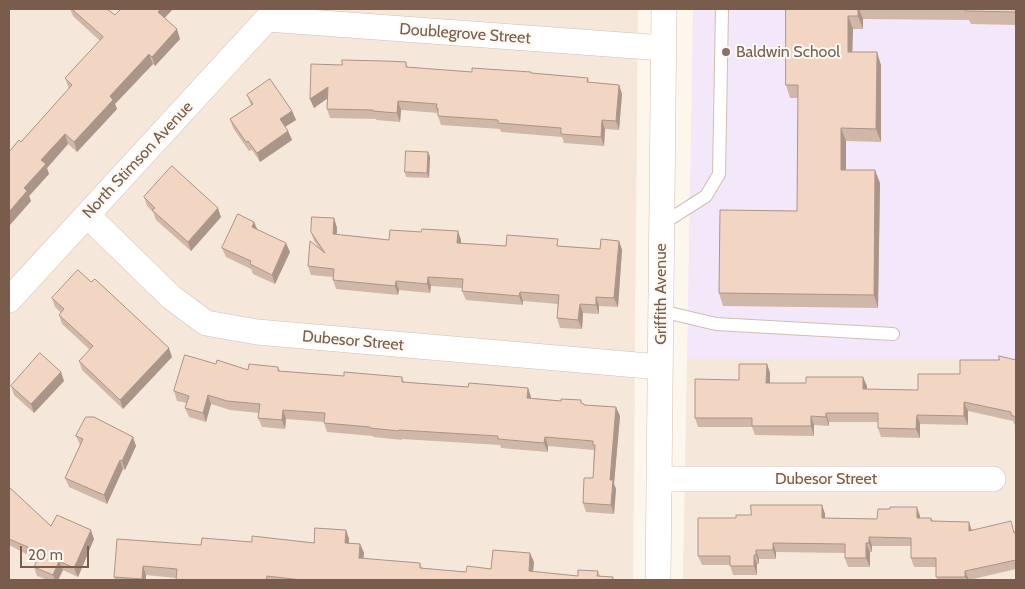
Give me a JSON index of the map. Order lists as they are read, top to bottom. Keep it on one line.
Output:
{"streets":{"street":["Doublegrove Street","North Stimson Avenue","Griffith Avenue","Dubesor Street"]},"crossings":[["Doublegrove Street","North Stimson Avenue"],["Doublegrove Street","Griffith Avenue"],["North Stimson Avenue","Dubesor Street"],["Griffith Avenue","Dubesor Street"]],"places":["Baldwin School"],"scale_bar":"20 m"}
